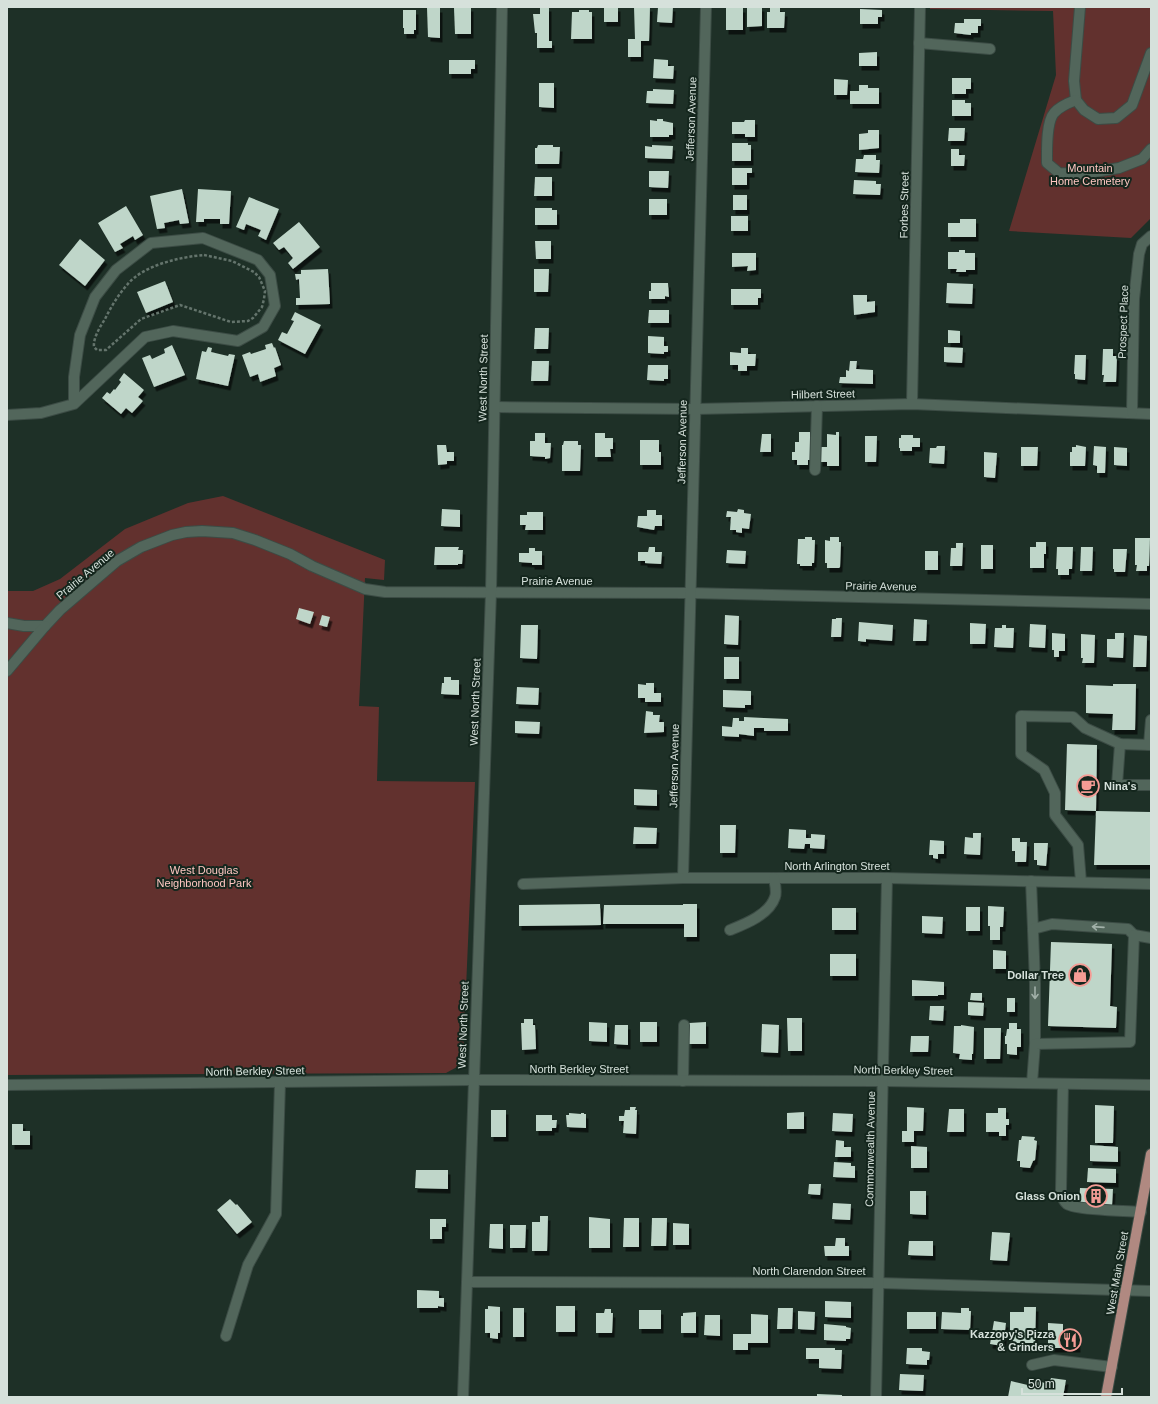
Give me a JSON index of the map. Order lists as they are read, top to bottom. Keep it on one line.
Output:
{"streets":{"main road":["West Main Street"],"street":["Jefferson Avenue","Forbes Street","Prospect Place","West North Street","Hilbert Street","Prairie Avenue","North Arlington Street","North Berkley Street","Commonwealth Avenue","North Clarendon Street"]},"crossings":[["Jefferson Avenue","Hilbert Street"],["Jefferson Avenue","Prairie Avenue"],["Jefferson Avenue","North Arlington Street"],["Forbes Street","Hilbert Street"],["Prospect Place","Hilbert Street"],["West North Street","Hilbert Street"],["West North Street","Prairie Avenue"],["West North Street","North Berkley Street"],["West North Street","North Clarendon Street"],["North Arlington Street","Commonwealth Avenue"],["North Berkley Street","Commonwealth Avenue"],["Commonwealth Avenue","North Clarendon Street"],["North Clarendon Street","West Main Street"]],"parks":["Mountain Home Cemetery","West Douglas Neighborhood Park"],"places":{"cafe":["Nina's"],"shop":["Dollar Tree"],"building":["Glass Onion"],"restaurant":["Kazzopy's Pizza & Grinders"]},"scale_bar":"50 m"}
